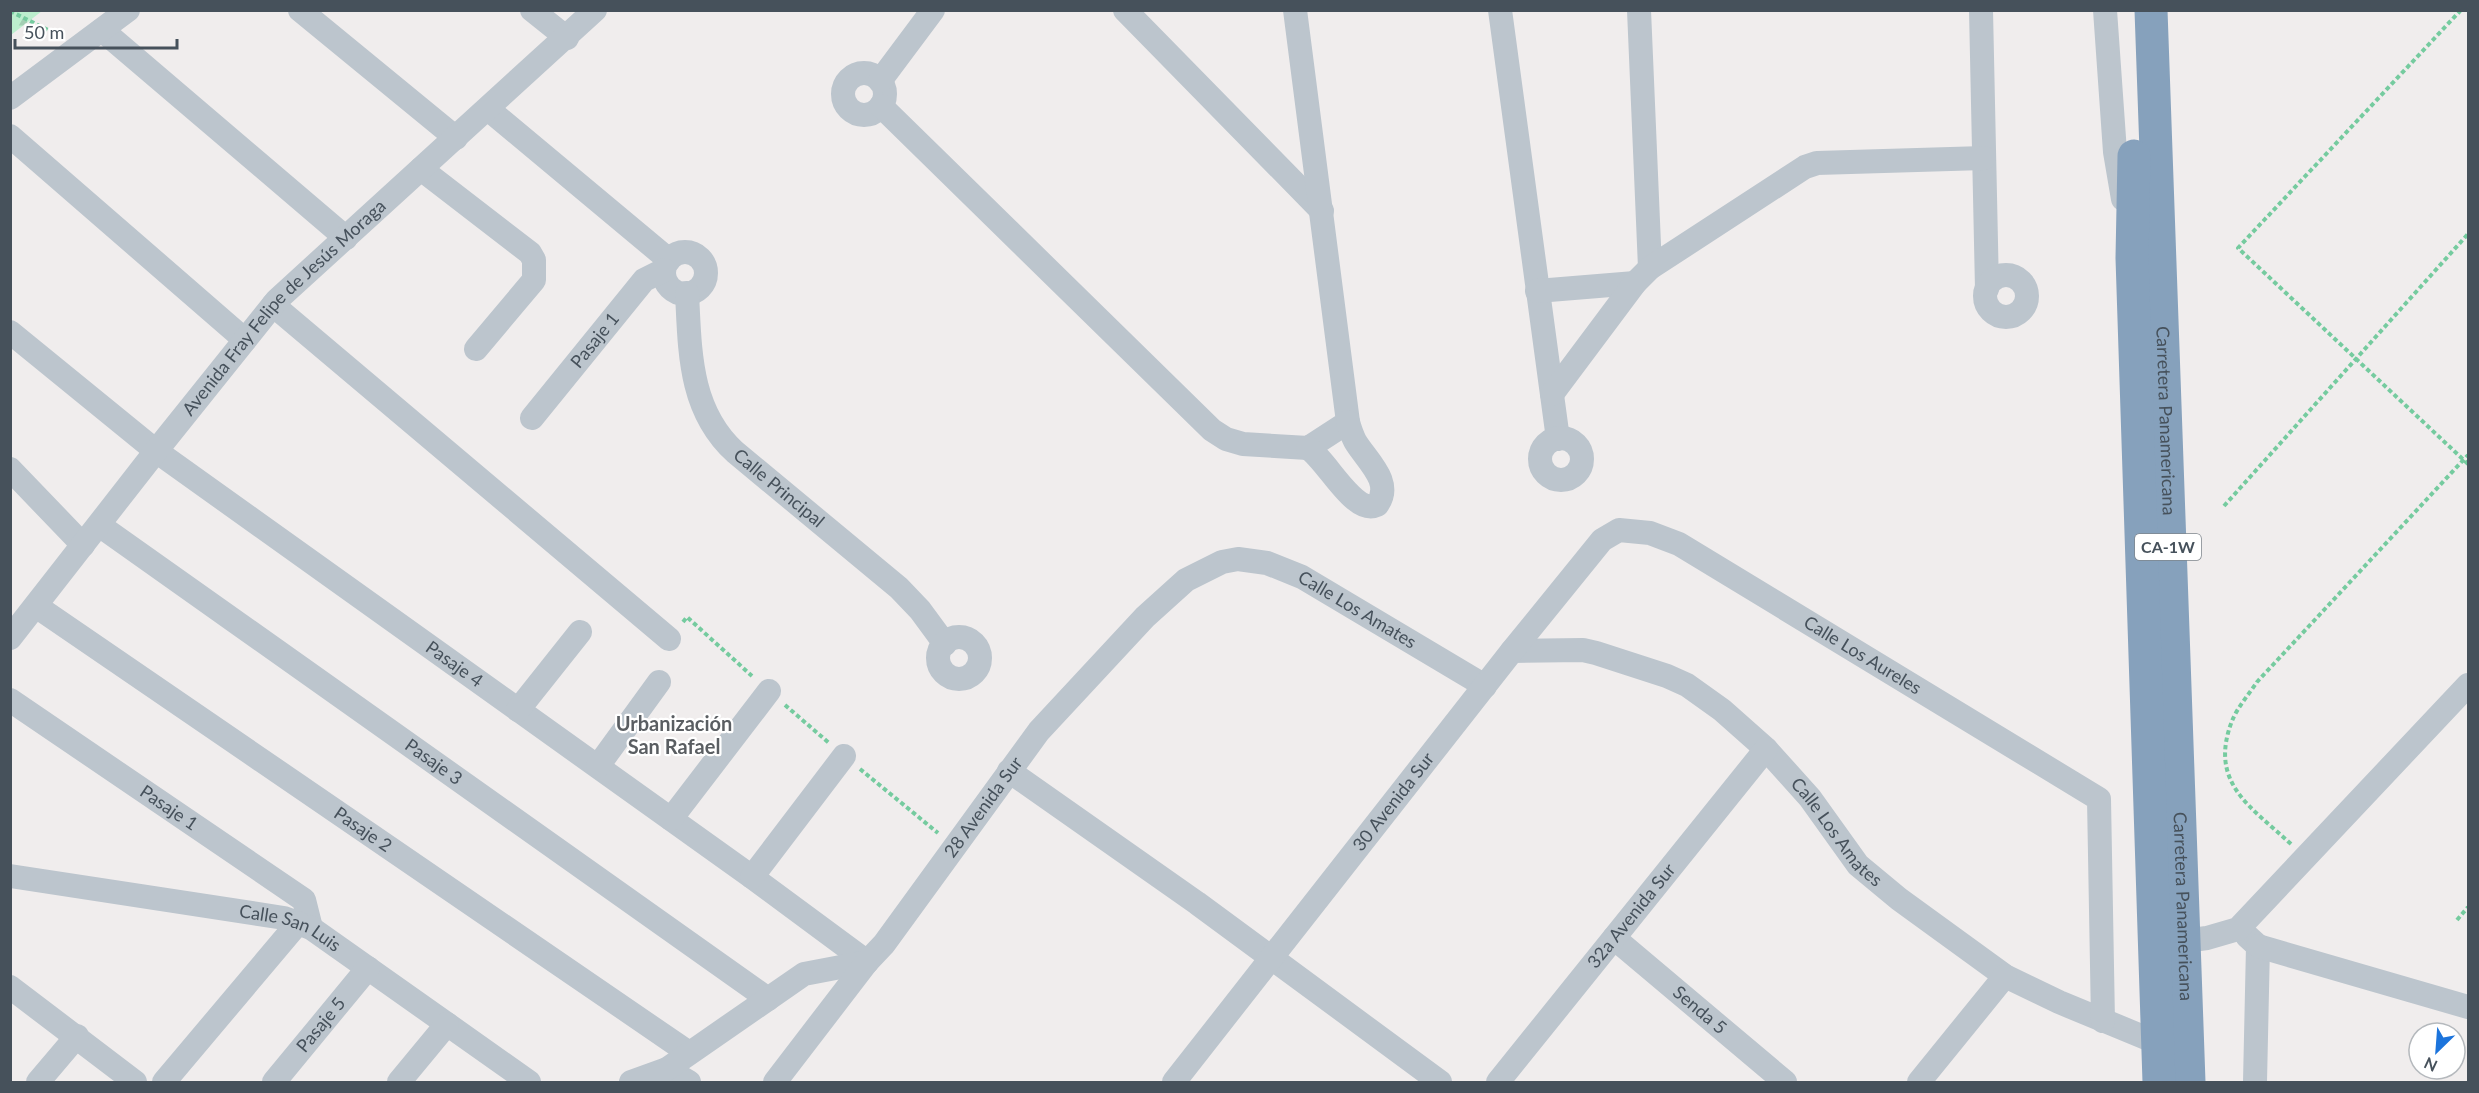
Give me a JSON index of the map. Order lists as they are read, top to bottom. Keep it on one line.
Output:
{"streets":{"highway":["Carretera Panamericana","CA-1W"],"street":["Avenida Fray Felipe de Jesús Moraga","Pasaje 1","Calle Principal","Calle Los Amates","Calle Los Aureles","Pasaje 4","Pasaje 3","30 Avenida Sur","28 Avenida Sur","Pasaje 2","32a Avenida Sur","Calle San Luis","Senda 5","Pasaje 5"]},"crossings":[["Avenida Fray Felipe de Jesús Moraga","Pasaje 4"],["Avenida Fray Felipe de Jesús Moraga","Pasaje 3"],["Avenida Fray Felipe de Jesús Moraga","Pasaje 2"],["Pasaje 1","Calle Principal"],["Pasaje 1","Calle San Luis"],["Carretera Panamericana","Calle Los Amates"],["Calle Los Amates","Calle Los Aureles"],["Calle Los Amates","30 Avenida Sur"],["Calle Los Amates","28 Avenida Sur"],["Calle Los Amates","32a Avenida Sur"],["Calle Los Aureles","30 Avenida Sur"],["Pasaje 4","28 Avenida Sur"],["32a Avenida Sur","Senda 5"],["Calle San Luis","Pasaje 5"]],"districts":["Urbanización San Rafael"],"scale_bar":"50 m","north":"bottom left"}
